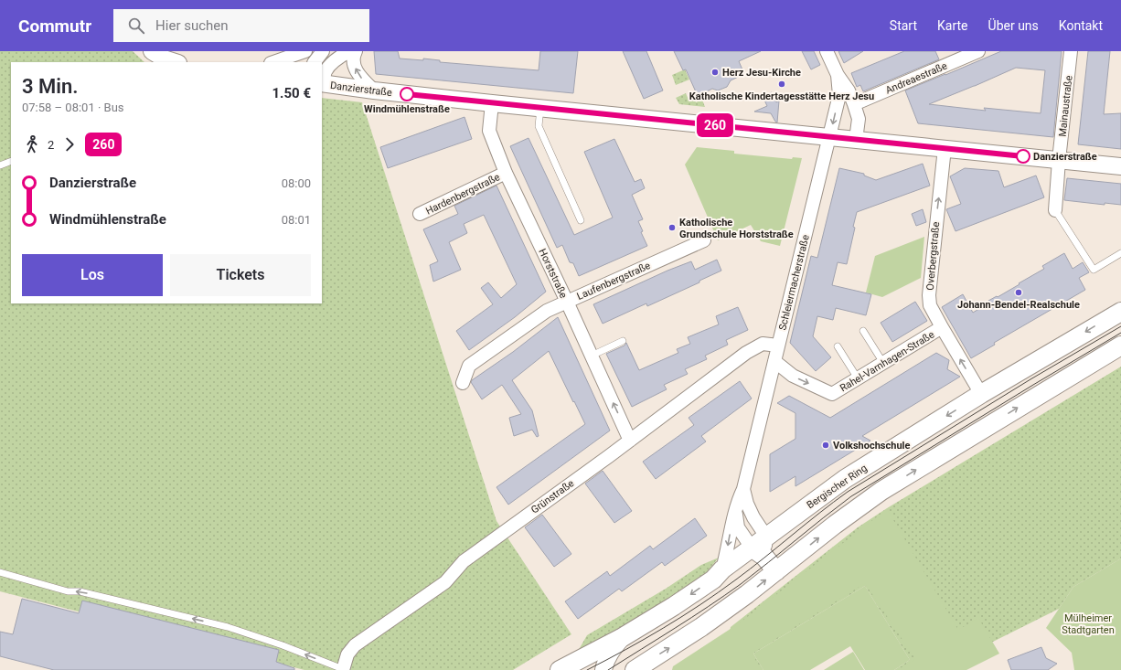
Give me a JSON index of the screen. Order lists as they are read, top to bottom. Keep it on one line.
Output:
{"streets":{"main road":["Bergischer Ring"],"street":["Andreaestraße","Danzierstraße","Mainaustraße","Hardenbergstraße","Overbergstraße","Horststraße","Laufenbergstraße","Schleiermacherstraße","Rahel-Varnhagen-Straße","Grünstraße"]},"crossings":[["Andreaestraße","Schleiermacherstraße"],["Danzierstraße","Mainaustraße"],["Danzierstraße","Overbergstraße"],["Danzierstraße","Horststraße"],["Danzierstraße","Schleiermacherstraße"],["Hardenbergstraße","Horststraße"],["Overbergstraße","Rahel-Varnhagen-Straße"],["Overbergstraße","Bergischer Ring"],["Horststraße","Laufenbergstraße"],["Horststraße","Grünstraße"],["Schleiermacherstraße","Rahel-Varnhagen-Straße"],["Schleiermacherstraße","Bergischer Ring"],["Schleiermacherstraße","Grünstraße"]],"one_way":["Overbergstraße","Rahel-Varnhagen-Straße"],"parks":["Mülheimer Stadtgarten"],"places":["Herz Jesu-Kirche","Katholische Kindertagesstätte Herz Jesu","Windmühlenstraße","Danzierstraße","Katholische Grundschule Horststraße","Johann-Bendel-Realschule","Volkshochschule"],"lines":["bus line 260"],"page":{"header":"Commutr","search":"Hier suchen","nav":["Start","Karte","Über uns","Kontakt"],"on_map":"260","heading":["3 Min.","07:58 – 08:01 · Bus","1.50 €"],"legs":["2","260"],"list":[{"name":"Danzierstraße","value":"08:00"},{"name":"Windmühlenstraße","value":"08:01"}],"buttons":["Los","Tickets"]}}
